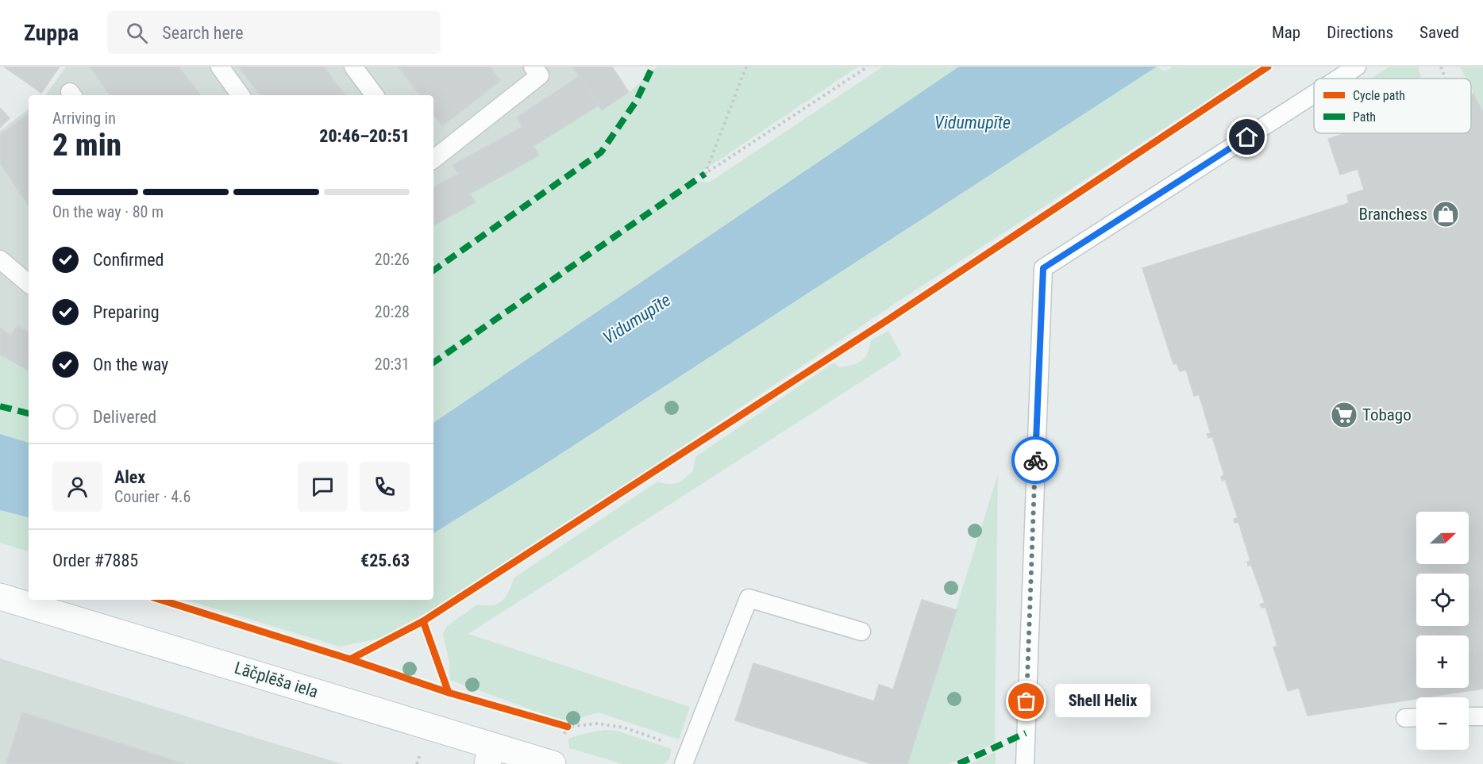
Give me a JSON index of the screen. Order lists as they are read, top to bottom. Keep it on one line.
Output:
{"streets":{"main road":["Lāčplēša iela"]},"water":["Vidumupīte"],"places":{"shop":["Branchess"],"supermarket":["Tobago"],"other":["Shell Helix"]},"legend":["Cycle path","Path"],"north":"right","page":{"header":"Zuppa","search":"Search here","nav":["Map","Directions","Saved"],"heading":["2 min","Arriving in","20:46–20:51"],"panel":["Alex","Courier · 4.6","Order #7885","€25.63"],"bar":"On the way · 80 m","list":[["Confirmed","20:26"],["Preparing","20:28"],["On the way","20:31"],"Delivered"],"map_buttons":["+","−"],"bubble":"Shell Helix"}}
